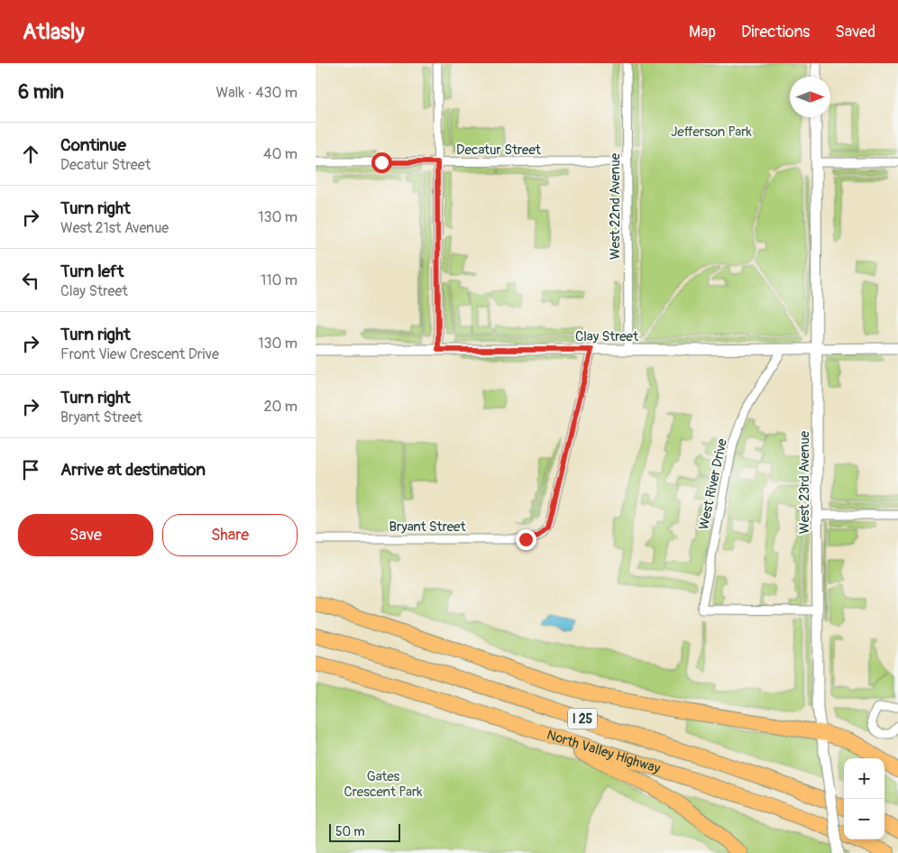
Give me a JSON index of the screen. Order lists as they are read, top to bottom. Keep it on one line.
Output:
{"streets":{"highway":["I 25","North Valley Highway"],"street":["Decatur Street","West 22nd Avenue","Clay Street","West 23rd Avenue","West River Drive","Bryant Street"]},"crossings":[["Decatur Street","West 22nd Avenue"],["West 22nd Avenue","Clay Street"],["Clay Street","West 23rd Avenue"],["Clay Street","West River Drive"],["Clay Street","Bryant Street"],["West 23rd Avenue","West River Drive"]],"parks":["Jefferson Park","Gates Crescent Park"],"scale_bar":"50 m","north":"right","page":{"header":"Atlasly","nav":["Map","Directions","Saved"],"heading":["6 min","Walk · 430 m"],"list":[["Continue","Decatur Street","40 m"],["Turn right","West 21st Avenue","130 m"],["Turn left","Clay Street","110 m"],["Turn right","Front View Crescent Drive","130 m"],["Turn right","Bryant Street","20 m"],"Arrive at destination"],"buttons":["Save","Share"],"map_buttons":["+","−"],"scale":"50 m"}}
